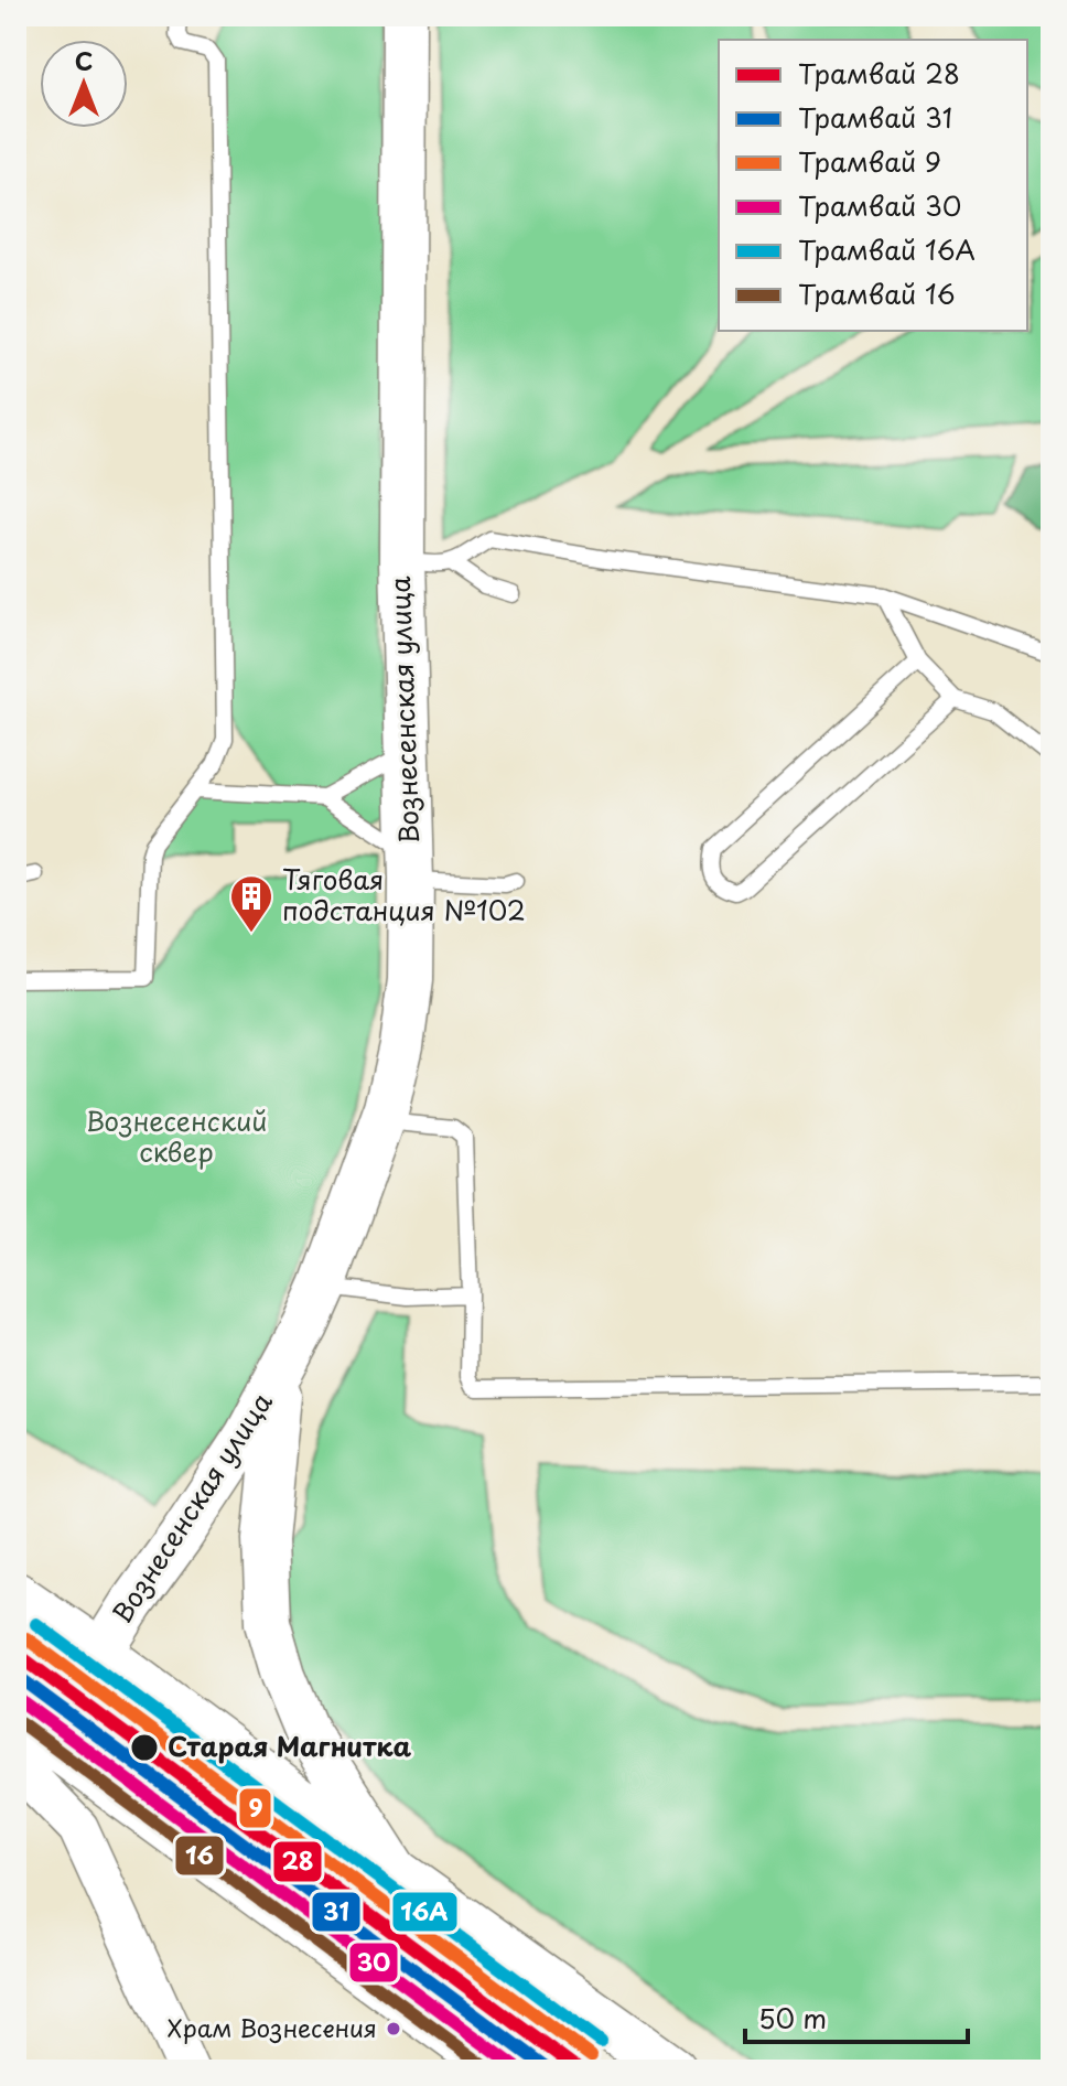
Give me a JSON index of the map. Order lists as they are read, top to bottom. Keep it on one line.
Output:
{"streets":{"main road":["Вознесенская улица"]},"parks":["Вознесенский cквер"],"places":{"building":["Тяговая подстанция №102"],"other":["Старая Магнитка","Храм Вознесения"]},"lines":["tram line 16А","tram line 9","tram line 28","tram line 31","tram line 30","tram line 16"],"legend":["Трамвай 28","Трамвай 31","Трамвай 9","Трамвай 30","Трамвай 16А","Трамвай 16"],"scale_bar":"50 m","north":"top"}
